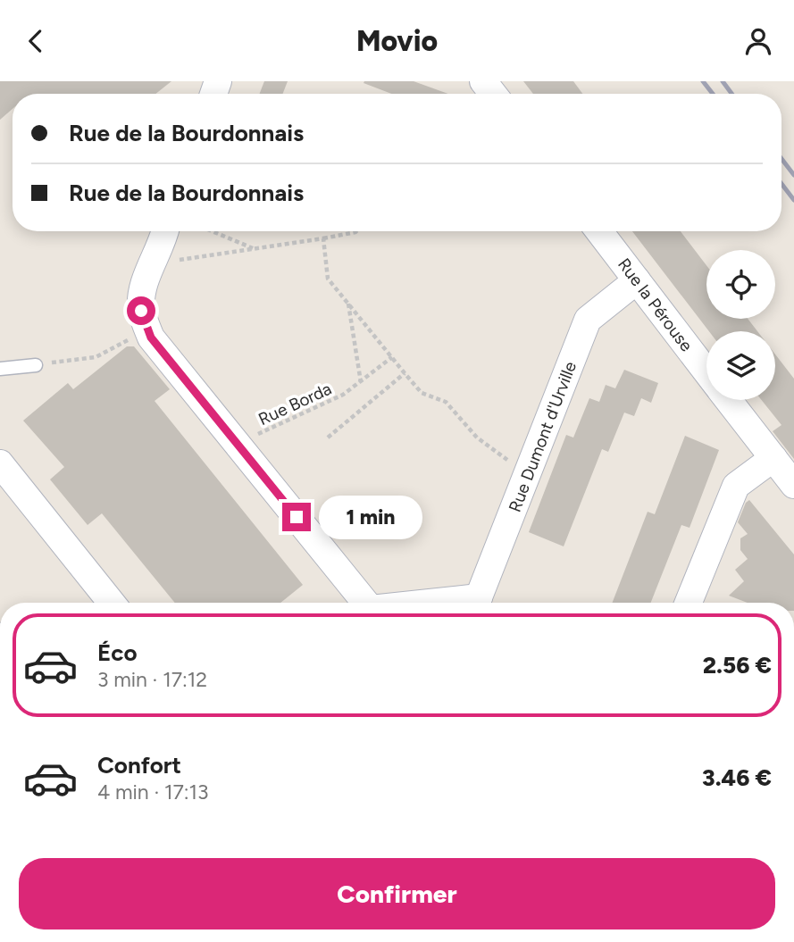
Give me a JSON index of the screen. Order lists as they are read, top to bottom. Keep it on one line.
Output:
{"streets":{"street":["Rue la Pérouse","Rue Dumont d'Urville"],"path":["Rue Borda"]},"crossings":[["Rue la Pérouse","Rue Dumont d'Urville"]],"page":{"header":"Movio","banner":["Rue de la Bourdonnais","Rue de la Bourdonnais"],"bubble":"1 min","list":[{"name":"Éco","note":"3 min · 17:12","value":"2.56 €"},{"name":"Confort","note":"4 min · 17:13","value":"3.46 €"}],"buttons":"Confirmer"}}
